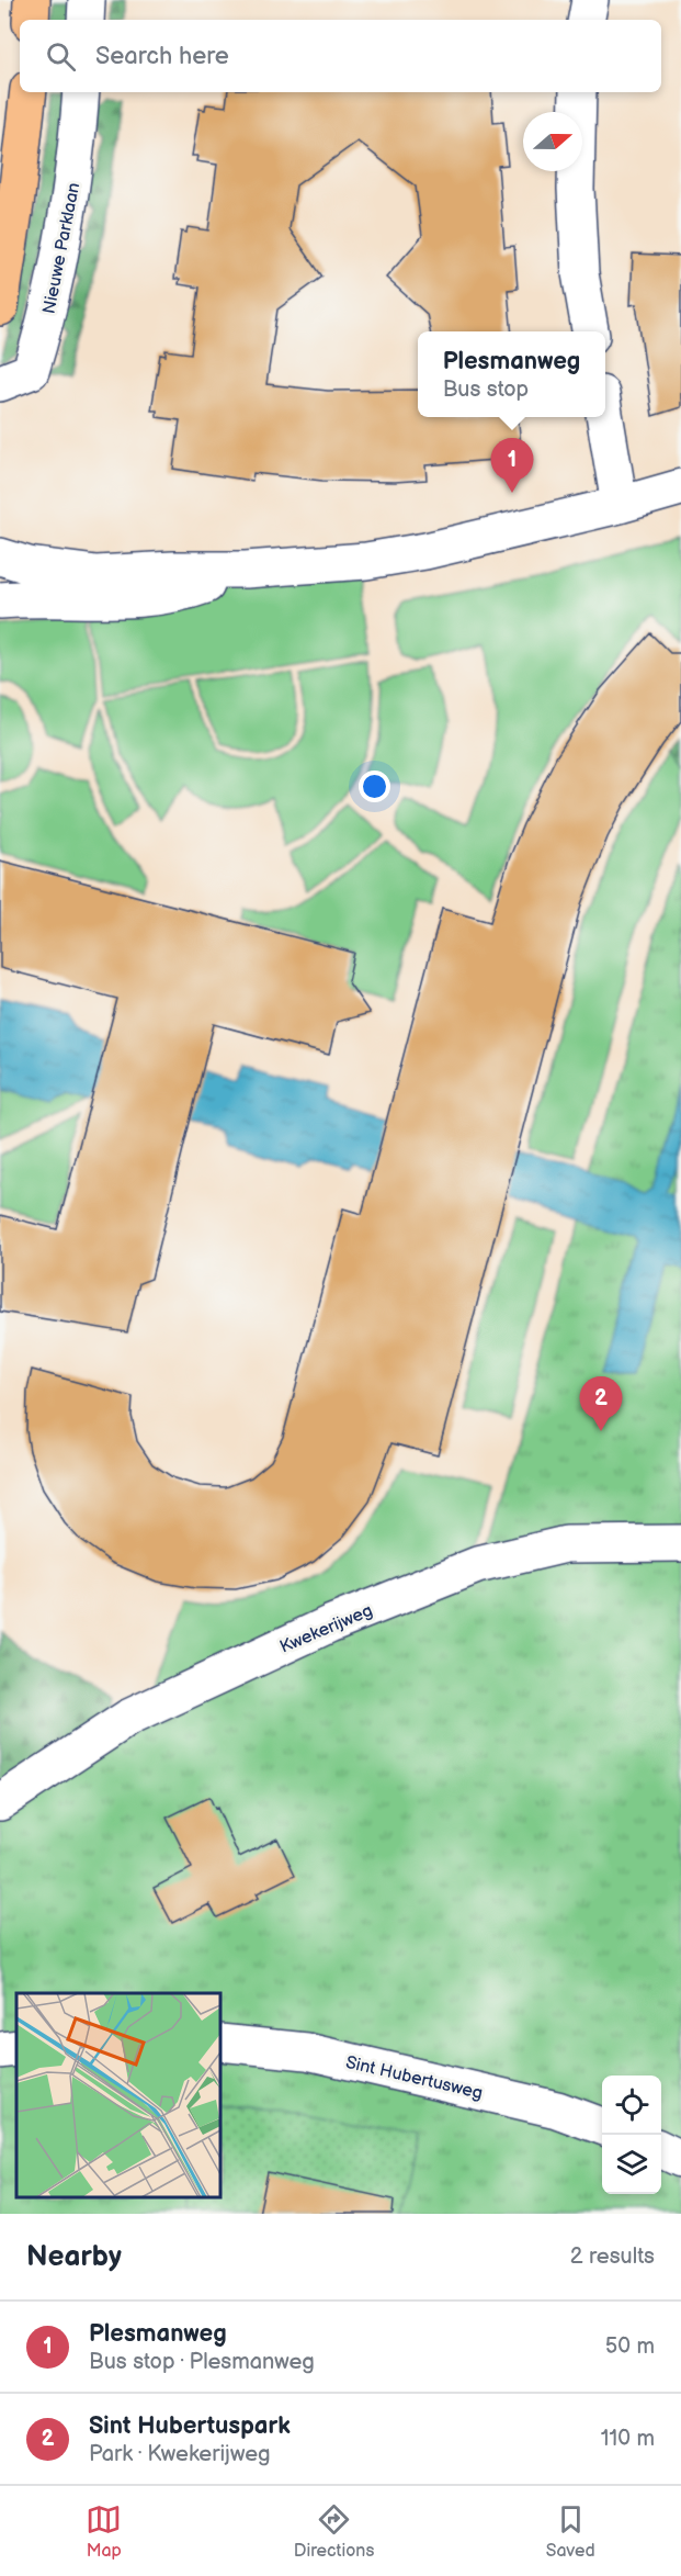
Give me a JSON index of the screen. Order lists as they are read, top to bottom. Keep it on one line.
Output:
{"streets":{"street":["Nieuwe Parklaan","Kwekerijweg","Sint Hubertusweg"]},"north":"right","page":{"search":"Search here","popup":["Plesmanweg","Bus stop"],"pins":["1","2"],"heading":["Nearby","2 results"],"list":[{"mark":"1","name":"Plesmanweg","note":"Bus stop · Plesmanweg","value":"50 m"},{"mark":"2","name":"Sint Hubertuspark","note":"Park · Kwekerijweg","value":"110 m"}],"nav":["Map","Directions","Saved"]}}
